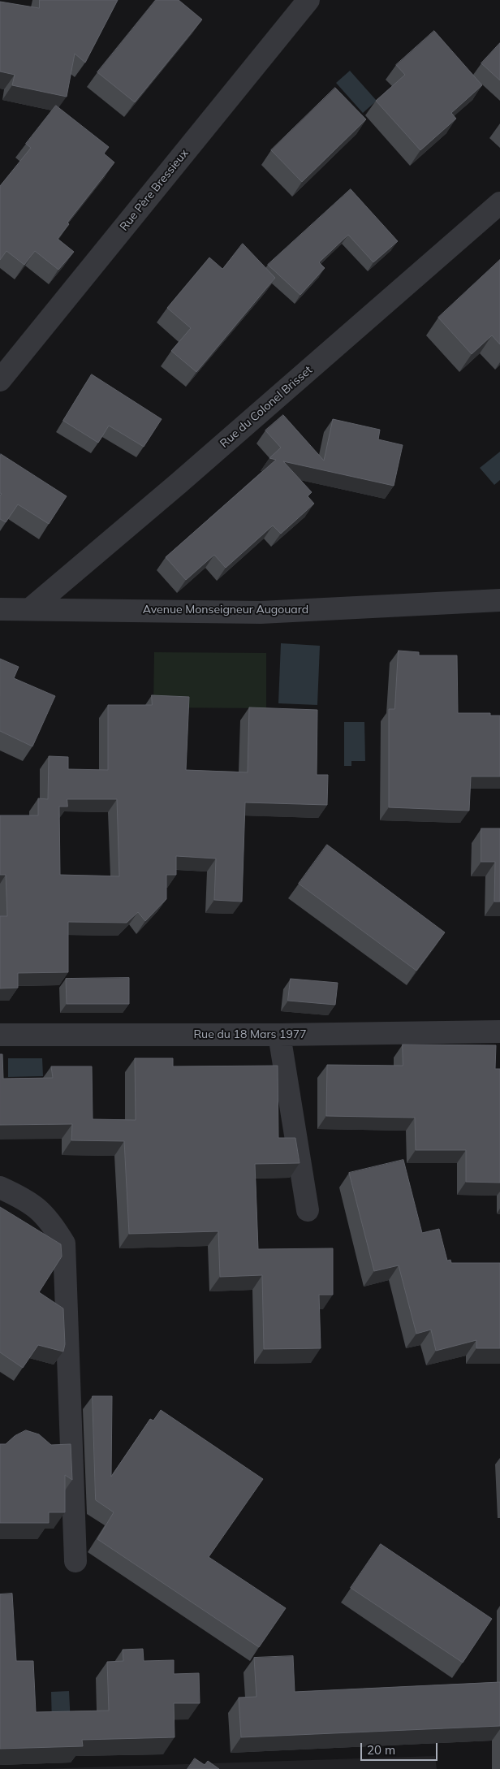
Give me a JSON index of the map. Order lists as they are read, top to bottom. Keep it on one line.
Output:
{"streets":{"street":["Rue Père Bressieux","Rue du Colonel Brisset","Avenue Monseigneur Augouard","Rue du 18 Mars 1977"]},"crossings":[["Rue du Colonel Brisset","Avenue Monseigneur Augouard"]],"scale_bar":"20 m"}
